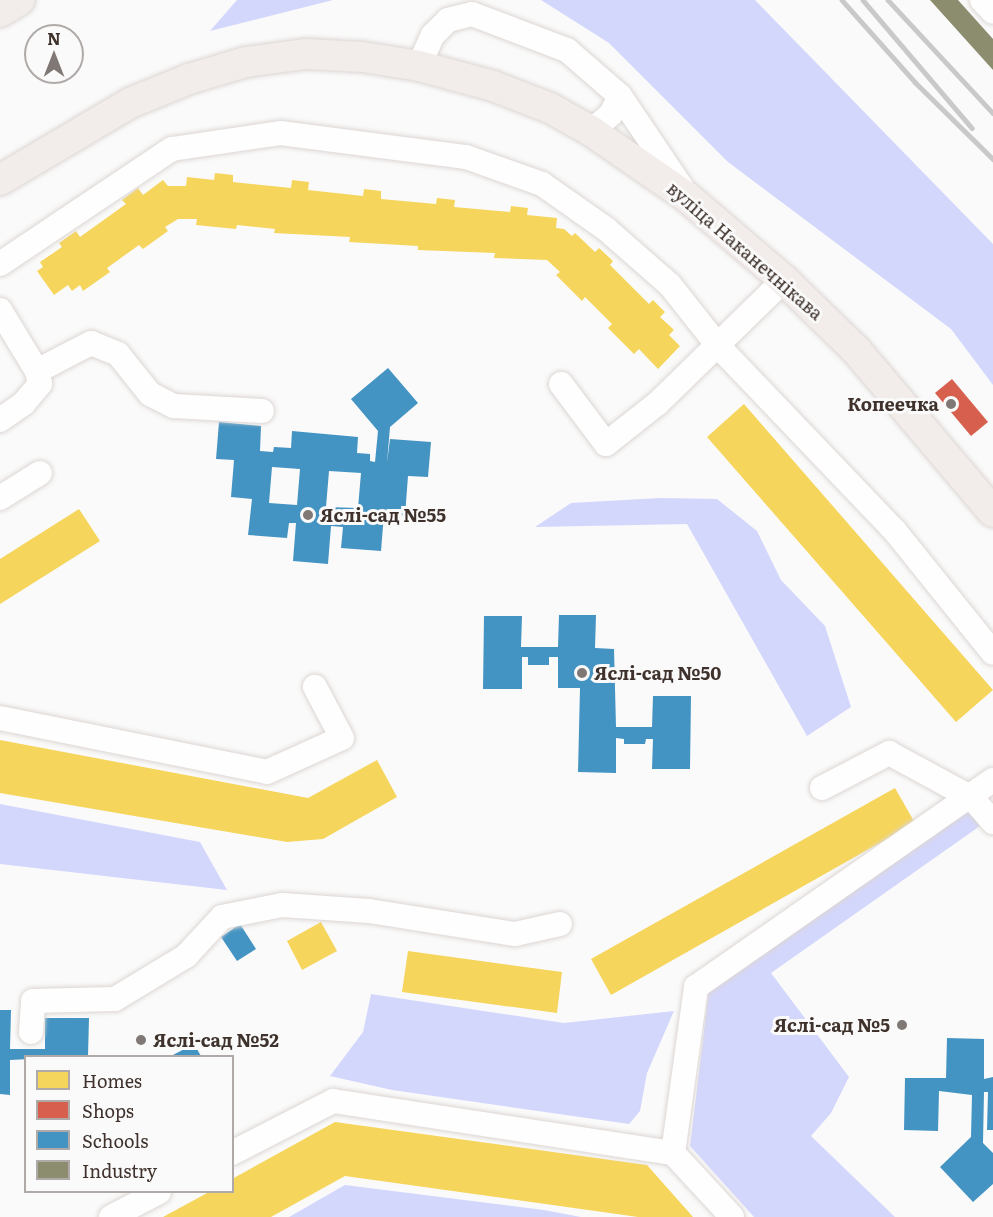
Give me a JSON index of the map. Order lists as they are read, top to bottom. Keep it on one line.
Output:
{"streets":{"main road":["вуліца Наканечнікава"]},"places":["Копеечка","Яслі-сад №55","Яслі-сад №50","Яслі-сад №5","Яслі-сад №52"],"legend":["Homes","Shops","Schools","Industry"],"north":"top"}
